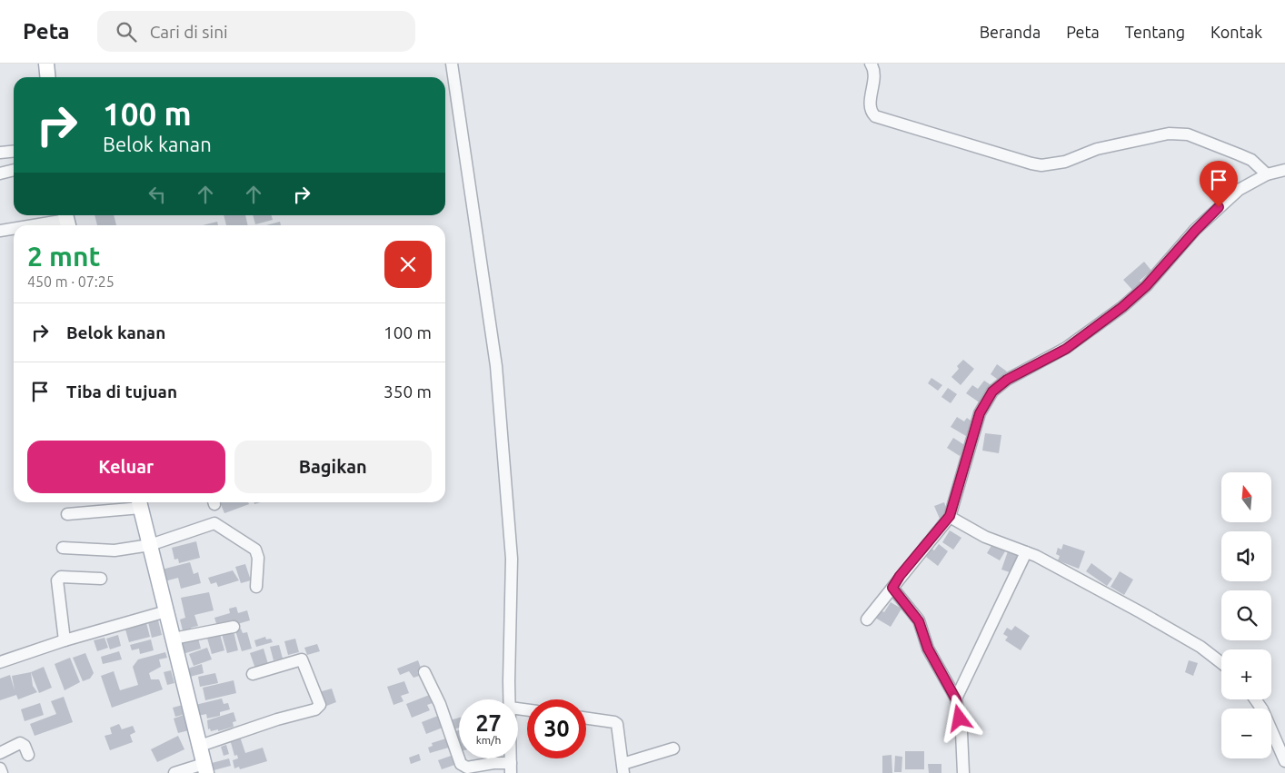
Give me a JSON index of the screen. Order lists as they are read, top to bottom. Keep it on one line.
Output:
{"north":"top","page":{"header":"Peta","search":"Cari di sini","nav":["Beranda","Peta","Tentang","Kontak"],"turn":["100 m","Belok kanan"],"heading":["2 mnt","450 m · 07:25"],"list":[{"name":"Belok kanan","value":"100 m"},{"name":"Tiba di tujuan","value":"350 m"}],"buttons":["Keluar","Bagikan"],"map_buttons":["+","−"],"speed":"27 km/h","limit":"30"}}
